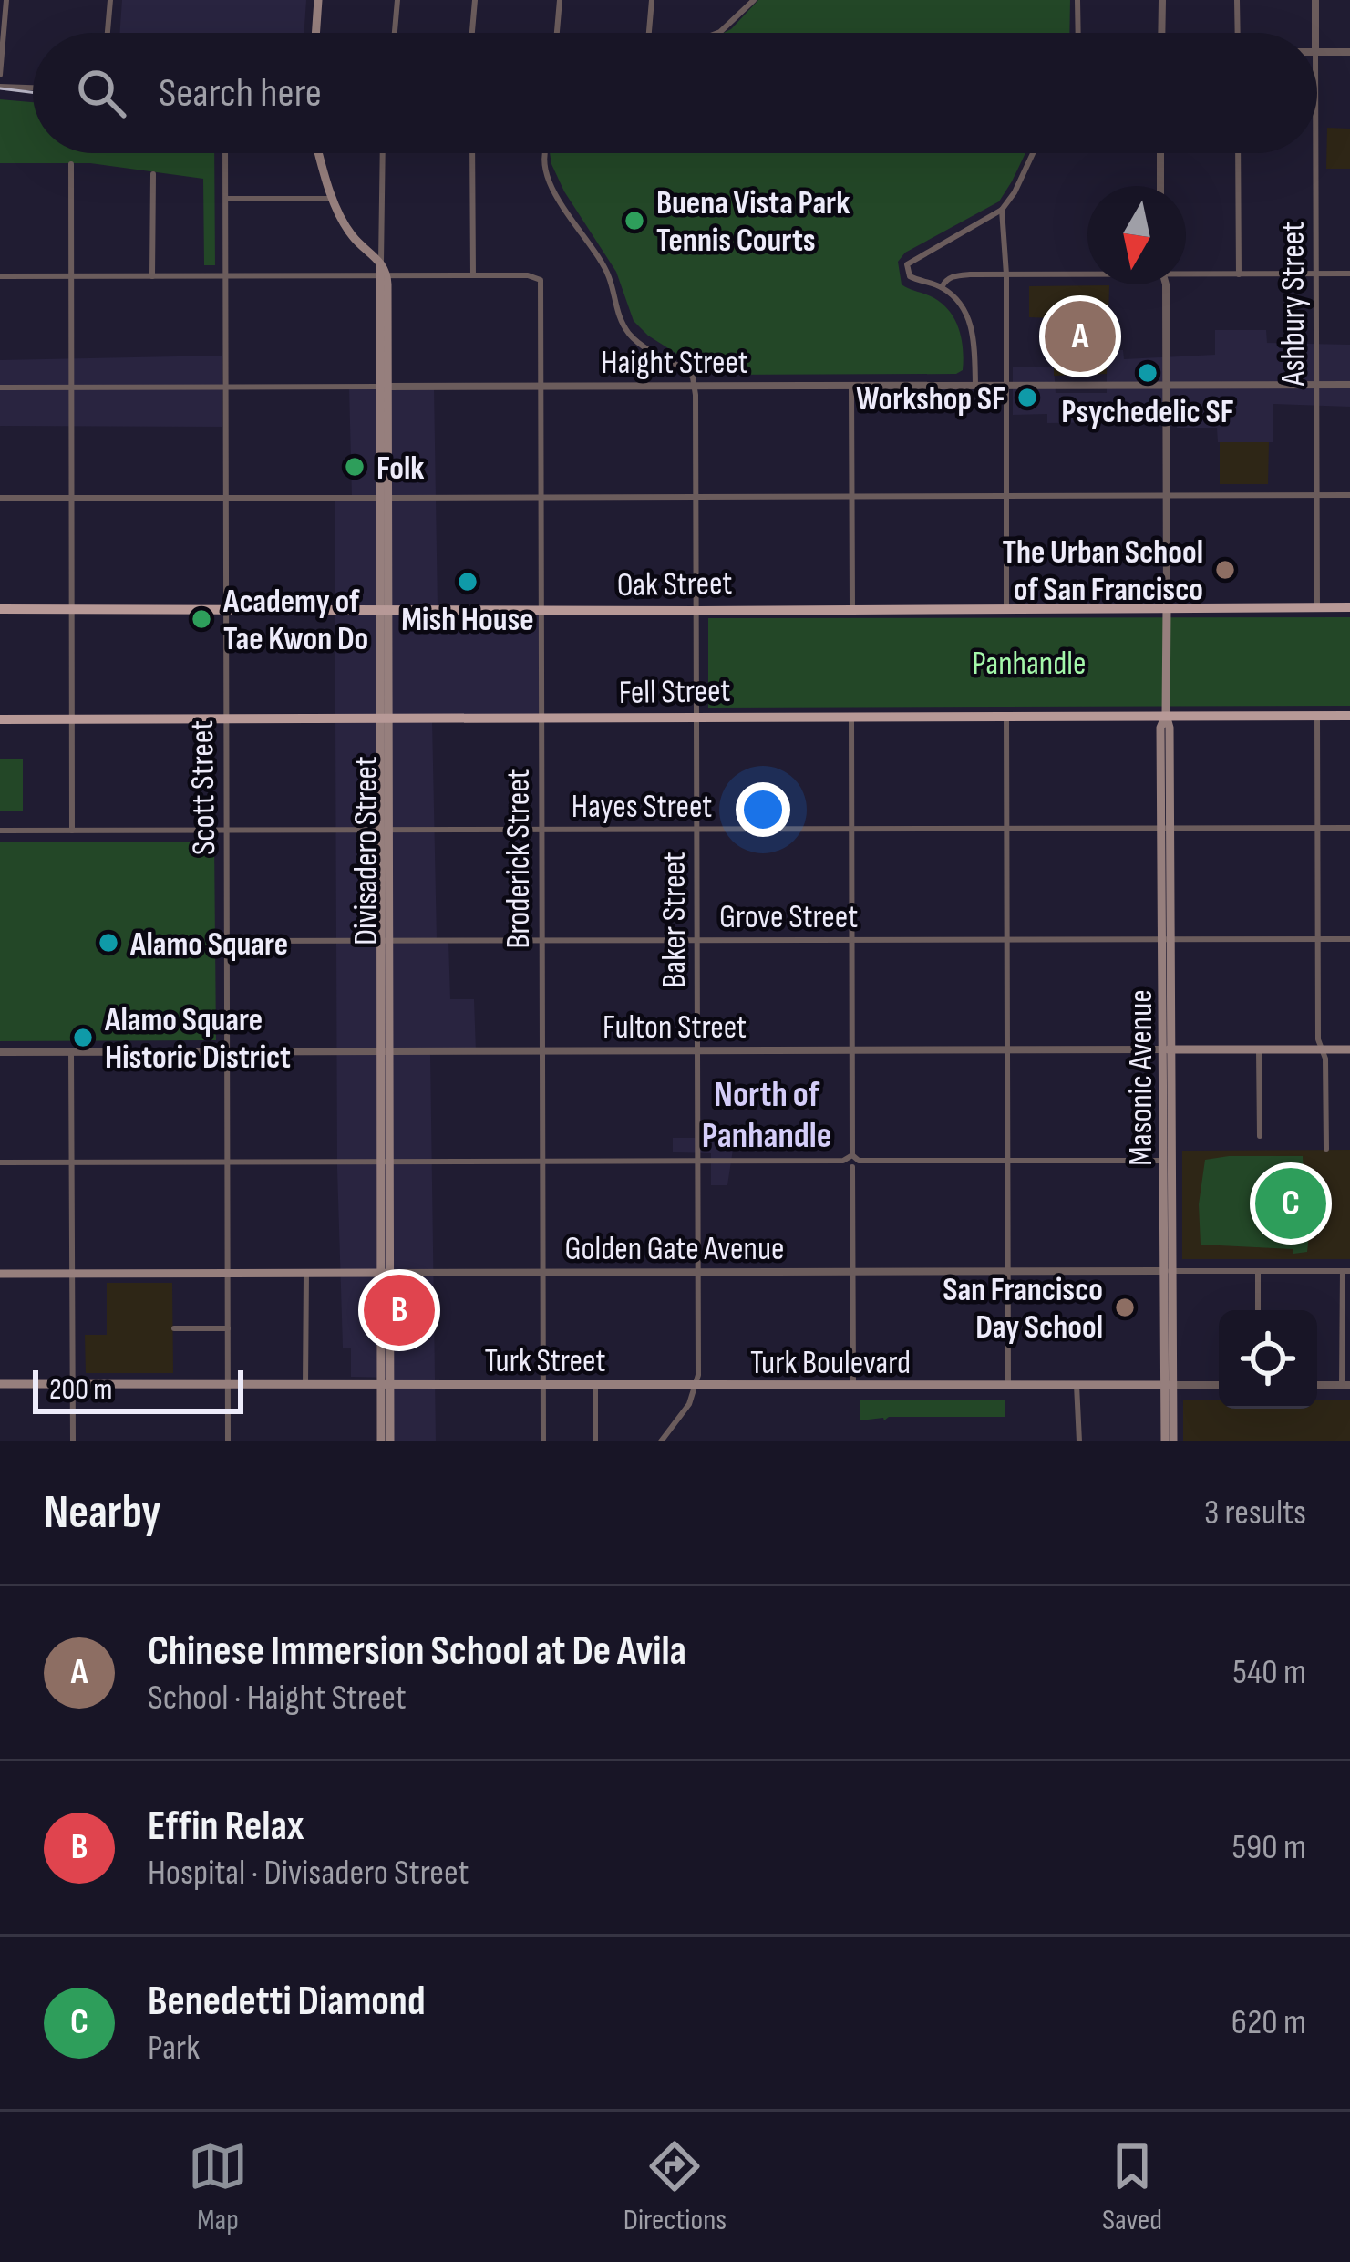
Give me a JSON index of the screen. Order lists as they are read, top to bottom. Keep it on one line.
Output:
{"streets":{"main road":["Oak Street","Fell Street","Divisadero Street","Fulton Street","Masonic Avenue","Golden Gate Avenue","Turk Street","Turk Boulevard"],"street":["Ashbury Street","Haight Street","Scott Street","Hayes Street","Broderick Street","Grove Street","Baker Street"]},"crossings":[["Ashbury Street","Haight Street"],["Ashbury Street","Oak Street"],["Haight Street","Scott Street"],["Haight Street","Divisadero Street"],["Haight Street","Broderick Street"],["Haight Street","Baker Street"],["Haight Street","Masonic Avenue"],["Oak Street","Scott Street"],["Oak Street","Divisadero Street"],["Oak Street","Broderick Street"],["Oak Street","Baker Street"],["Oak Street","Masonic Avenue"],["Fell Street","Scott Street"],["Fell Street","Divisadero Street"],["Fell Street","Broderick Street"],["Fell Street","Baker Street"],["Fell Street","Masonic Avenue"],["Scott Street","Hayes Street"],["Scott Street","Grove Street"],["Scott Street","Fulton Street"],["Scott Street","Golden Gate Avenue"],["Scott Street","Turk Street"],["Hayes Street","Divisadero Street"],["Hayes Street","Broderick Street"],["Hayes Street","Baker Street"],["Hayes Street","Masonic Avenue"],["Divisadero Street","Grove Street"],["Divisadero Street","Fulton Street"],["Divisadero Street","Golden Gate Avenue"],["Divisadero Street","Turk Street"],["Broderick Street","Grove Street"],["Broderick Street","Fulton Street"],["Broderick Street","Golden Gate Avenue"],["Broderick Street","Turk Street"],["Grove Street","Baker Street"],["Grove Street","Masonic Avenue"],["Baker Street","Fulton Street"],["Baker Street","Golden Gate Avenue"],["Baker Street","Turk Street"],["Baker Street","Turk Boulevard"],["Fulton Street","Masonic Avenue"],["Masonic Avenue","Golden Gate Avenue"],["Masonic Avenue","Turk Boulevard"],["Turk Street","Turk Boulevard"]],"districts":["North of Panhandle"],"parks":["Panhandle"],"places":["Buena Vista Park Tennis Courts","Psychedelic SF","Workshop SF","Folk","The Urban School of San Francisco","Mish House","Academy of Tae Kwon Do","Alamo Square","Alamo Square Historic District","San Francisco Day School"],"scale_bar":"200 m","north":"bottom","page":{"search":"Search here","pins":["A","C","B"],"scale":"200 m","heading":["Nearby","3 results"],"list":[{"mark":"A","name":"Chinese Immersion School at De Avila","note":"School · Haight Street","value":"540 m"},{"mark":"B","name":"Effin Relax","note":"Hospital · Divisadero Street","value":"590 m"},{"mark":"C","name":"Benedetti Diamond","note":"Park","value":"620 m"}],"nav":["Map","Directions","Saved"]}}
